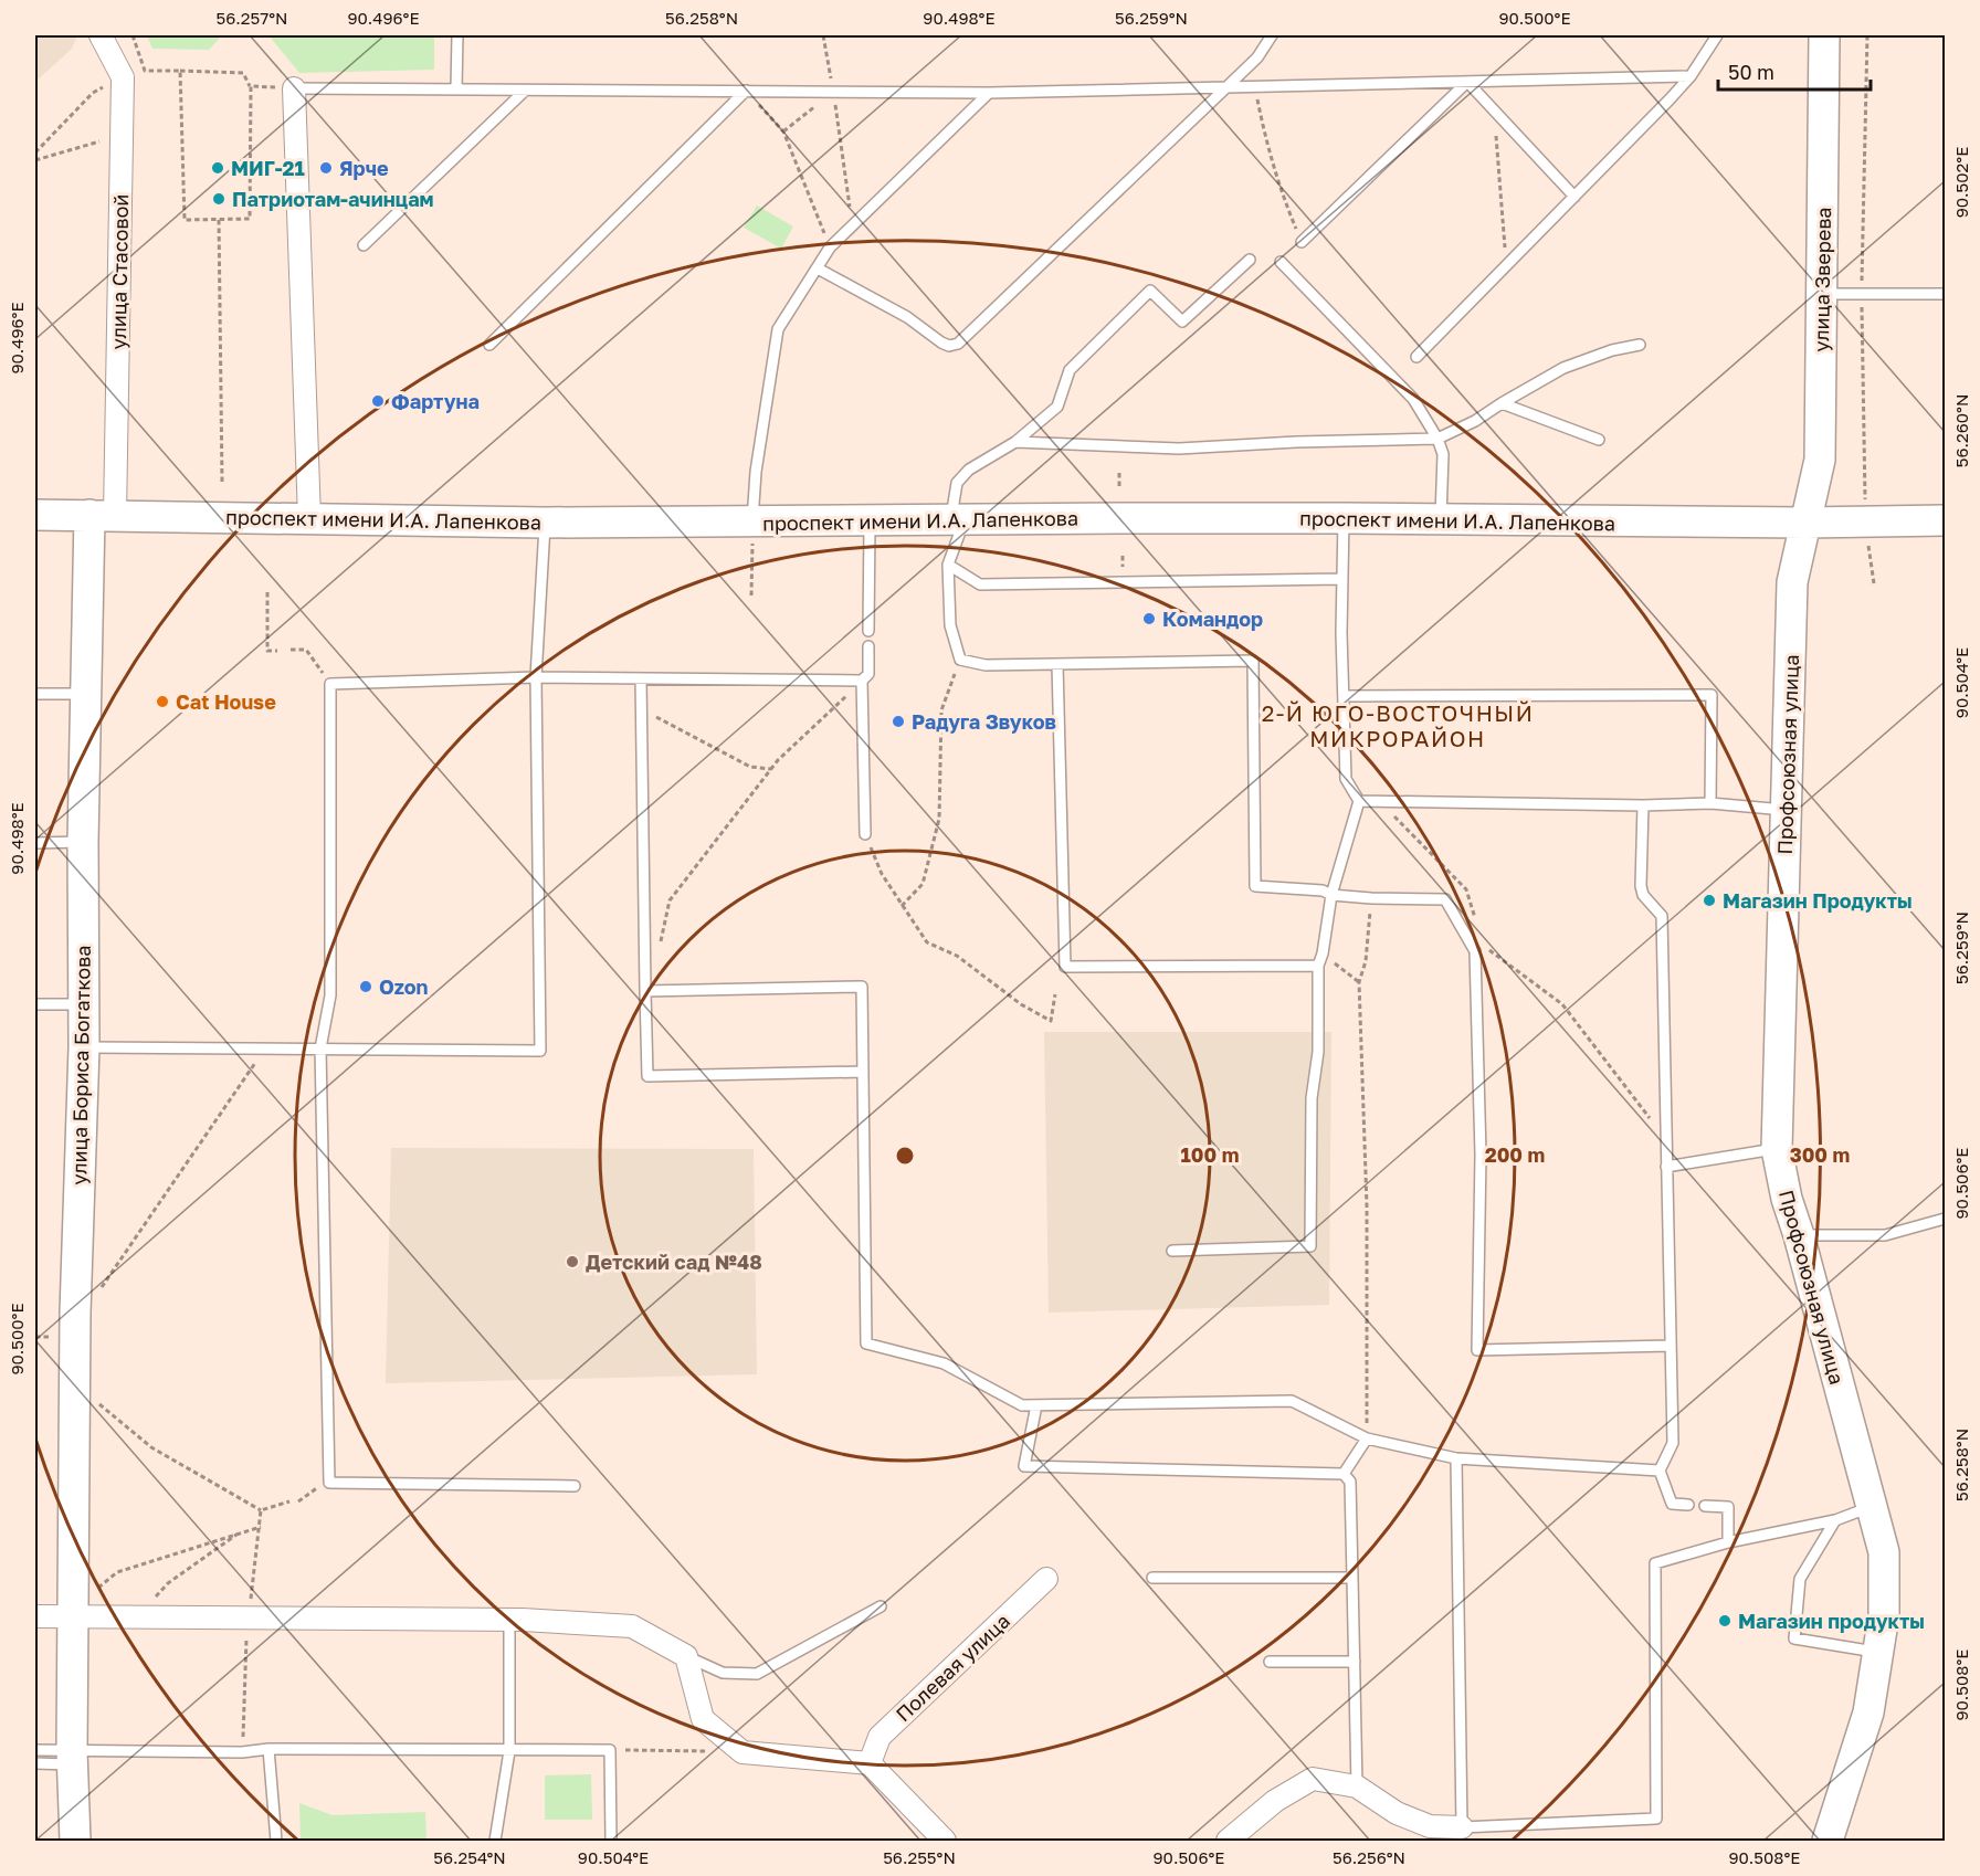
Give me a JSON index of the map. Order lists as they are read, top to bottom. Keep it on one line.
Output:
{"streets":{"main road":["улица Зверева","проспект имени И.А. Лапенкова","Профсоюзная улица","улица Бориса Богаткова"],"street":["улица Стасовой","Полевая улица"]},"crossings":[["улица Стасовой","проспект имени И.А. Лапенкова"],["улица Стасовой","улица Бориса Богаткова"],["улица Зверева","проспект имени И.А. Лапенкова"],["улица Зверева","Профсоюзная улица"],["проспект имени И.А. Лапенкова","Профсоюзная улица"],["проспект имени И.А. Лапенкова","улица Бориса Богаткова"]],"districts":["2-Й ЮГО-ВОСТОЧНЫЙ МИКРОРАЙОН"],"places":["МИГ-21","Ярче","Патриотам-ачинцам","Фартуна","Командор","Cat House","Радуга Звуков","Магазин Продукты","Ozon","Детский сад №48","Магазин продукты"],"scale_bar":"50 m","coordinates":["56.257°N","90.496°E","56.258°N","90.498°E","56.259°N","90.500°E","90.502°E","56.260°N","90.504°E","90.506°E","90.508°E","56.254°N","56.255°N","56.256°N"],"rings":["100 m","200 m","300 m"]}
